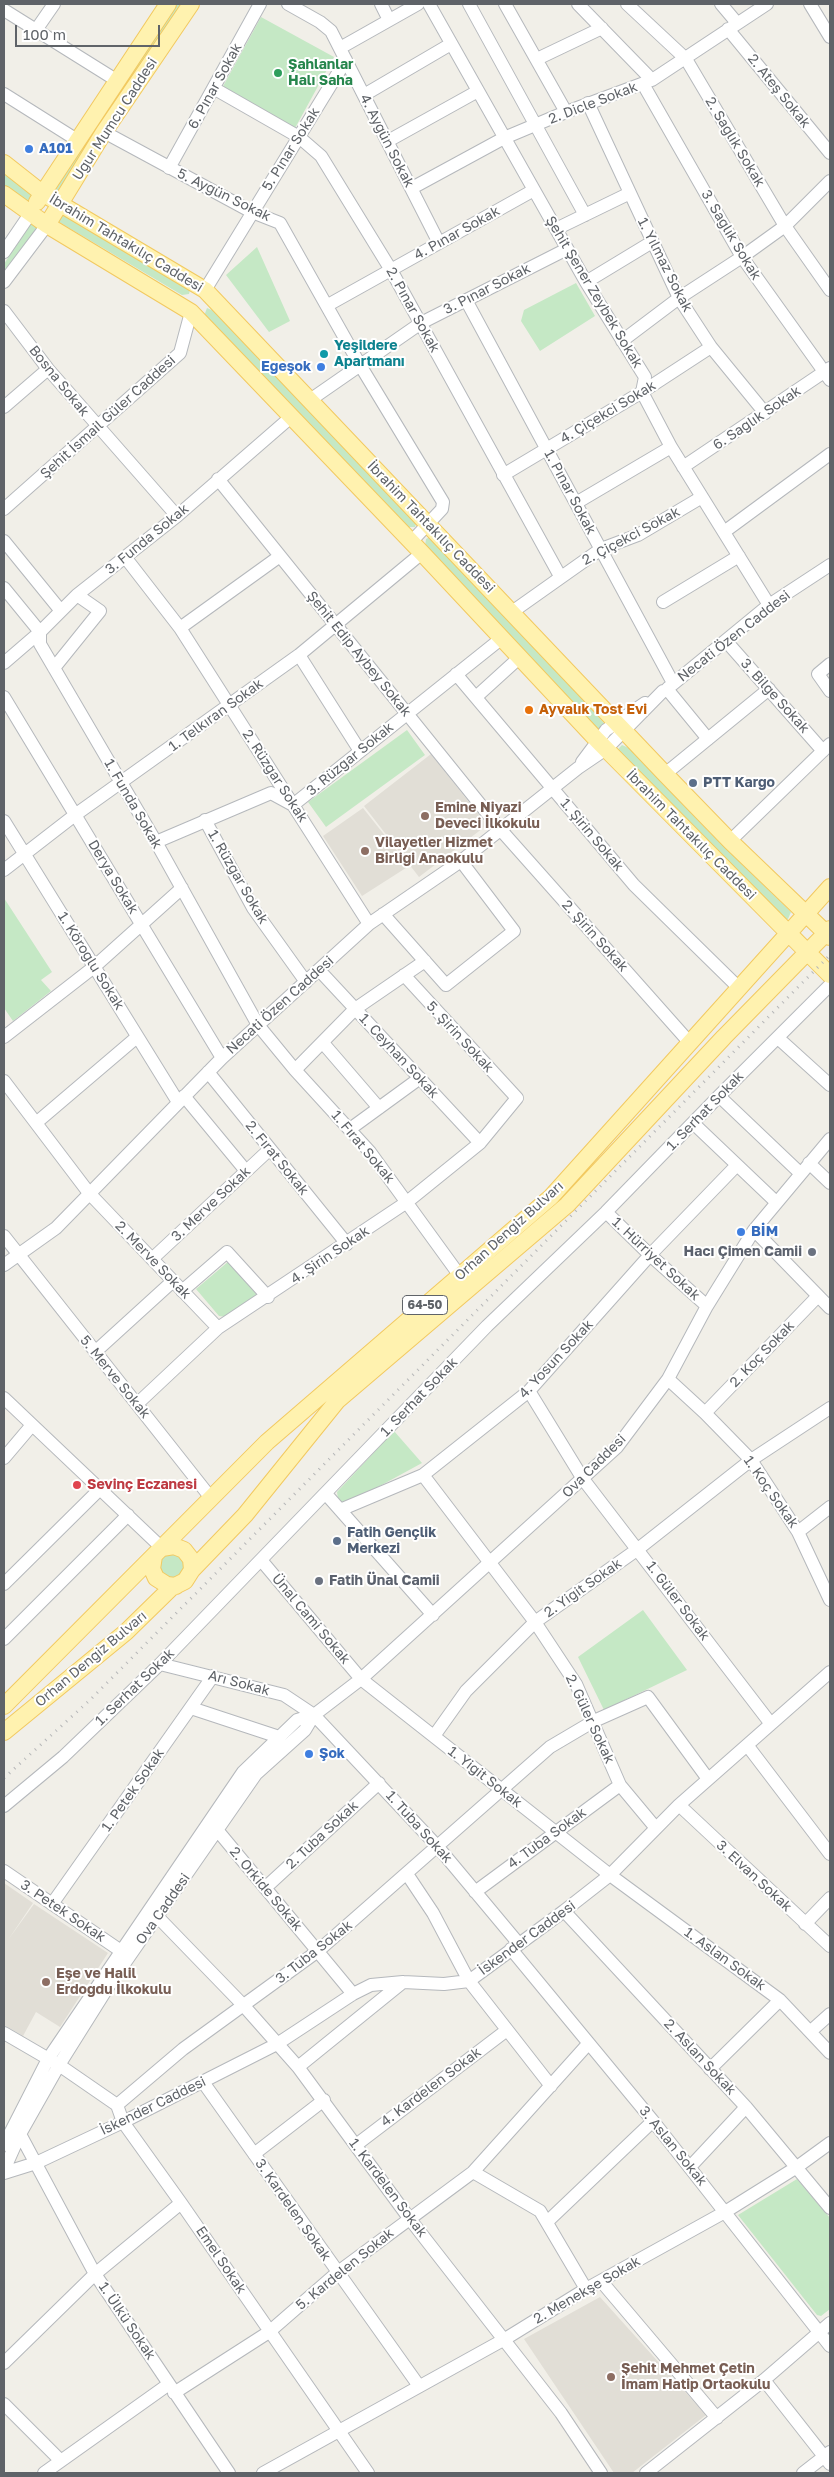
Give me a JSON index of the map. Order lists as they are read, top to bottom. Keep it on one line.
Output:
{"streets":{"main road":["Uğur Mumcu Caddesi","İbrahim Tahtakılıç Caddesi","Orhan Dengiz Bulvarı","64-50"],"street":["6. Pınar Sokak","2. Ateş Sokak","2. Dicle Sokak","4. Aygün Sokak","2. Sağlık Sokak","5. Pınar Sokak","5. Aygün Sokak","4. Pınar Sokak","3. Sağlık Sokak","1. Yılmaz Sokak","3. Pınar Sokak","Şehit Şener Zeybek Sokak","2. Pınar Sokak","Bosna Sokak","4. Çiçekci Sokak","Şehit İsmail Güler Caddesi","6. Sağlık Sokak","1. Pınar Sokak","2. Çiçekci Sokak","3. Funda Sokak","Necati Özen Caddesi","Şehit Edip Aybey Sokak","3. Bilge Sokak","1. Telkıran Sokak","3. Rüzgar Sokak","2. Rüzgar Sokak","1. Funda Sokak","1. Şirin Sokak","Derya Sokak","1. Rüzgar Sokak","2. Şirin Sokak","1. Köroğlu Sokak","5. Şirin Sokak","1. Ceyhan Sokak","1. Serhat Sokak","1. Fırat Sokak","2. Fırat Sokak","3. Merve Sokak","4. Şirin Sokak","1. Hürriyet Sokak","2. Merve Sokak","2. Koç Sokak","4. Yosun Sokak","5. Merve Sokak","Ova Caddesi","1. Koç Sokak","2. Yiğit Sokak","1. Güler Sokak","Ünal Cami Sokak","Arı Sokak","2. Güler Sokak","1. Yiğit Sokak","1. Petek Sokak","1. Tuba Sokak","2. Tuba Sokak","4. Tuba Sokak","3. Elvan Sokak","2. Orkide Sokak","3. Petek Sokak","İskender Caddesi","3. Tuba Sokak","1. Aslan Sokak","2. Aslan Sokak","4. Kardelen Sokak","3. Aslan Sokak","1. Kardelen Sokak","3. Kardelen Sokak","Emel Sokak","5. Kardelen Sokak","2. Menekşe Sokak","1. Ülkü Sokak"]},"crossings":[["6. Pınar Sokak","5. Aygün Sokak"],["6. Pınar Sokak","2. Pınar Sokak"],["2. Ateş Sokak","2. Dicle Sokak"],["2. Dicle Sokak","4. Aygün Sokak"],["2. Dicle Sokak","2. Sağlık Sokak"],["2. Dicle Sokak","3. Sağlık Sokak"],["2. Dicle Sokak","1. Yılmaz Sokak"],["2. Dicle Sokak","Şehit Şener Zeybek Sokak"],["Uğur Mumcu Caddesi","5. Aygün Sokak"],["Uğur Mumcu Caddesi","İbrahim Tahtakılıç Caddesi"],["4. Aygün Sokak","5. Pınar Sokak"],["4. Aygün Sokak","4. Pınar Sokak"],["5. Pınar Sokak","5. Aygün Sokak"],["5. Pınar Sokak","İbrahim Tahtakılıç Caddesi"],["5. Pınar Sokak","2. Pınar Sokak"],["5. Aygün Sokak","4. Pınar Sokak"],["5. Aygün Sokak","İbrahim Tahtakılıç Caddesi"],["5. Aygün Sokak","3. Pınar Sokak"],["5. Aygün Sokak","1. Telkıran Sokak"],["4. Pınar Sokak","Şehit Şener Zeybek Sokak"],["4. Pınar Sokak","2. Pınar Sokak"],["3. Sağlık Sokak","6. Sağlık Sokak"],["İbrahim Tahtakılıç Caddesi","3. Pınar Sokak"],["İbrahim Tahtakılıç Caddesi","Şehit İsmail Güler Caddesi"],["İbrahim Tahtakılıç Caddesi","2. Çiçekci Sokak"],["İbrahim Tahtakılıç Caddesi","3. Funda Sokak"],["İbrahim Tahtakılıç Caddesi","Necati Özen Caddesi"],["İbrahim Tahtakılıç Caddesi","1. Telkıran Sokak"],["İbrahim Tahtakılıç Caddesi","3. Rüzgar Sokak"],["İbrahim Tahtakılıç Caddesi","Orhan Dengiz Bulvarı"],["1. Yılmaz Sokak","4. Çiçekci Sokak"],["1. Yılmaz Sokak","6. Sağlık Sokak"],["3. Pınar Sokak","Şehit Şener Zeybek Sokak"],["3. Pınar Sokak","2. Pınar Sokak"],["3. Pınar Sokak","1. Pınar Sokak"],["Şehit Şener Zeybek Sokak","4. Çiçekci Sokak"],["Şehit Şener Zeybek Sokak","6. Sağlık Sokak"],["Şehit Şener Zeybek Sokak","2. Çiçekci Sokak"],["Şehit Şener Zeybek Sokak","Necati Özen Caddesi"],["2. Pınar Sokak","4. Çiçekci Sokak"],["2. Pınar Sokak","2. Çiçekci Sokak"],["Bosna Sokak","Şehit İsmail Güler Caddesi"],["Bosna Sokak","3. Funda Sokak"],["4. Çiçekci Sokak","1. Pınar Sokak"],["1. Pınar Sokak","2. Çiçekci Sokak"],["1. Pınar Sokak","Necati Özen Caddesi"],["3. Funda Sokak","Şehit Edip Aybey Sokak"],["3. Funda Sokak","2. Rüzgar Sokak"],["3. Funda Sokak","1. Funda Sokak"],["Necati Özen Caddesi","Şehit Edip Aybey Sokak"],["Necati Özen Caddesi","3. Bilge Sokak"],["Necati Özen Caddesi","2. Rüzgar Sokak"],["Necati Özen Caddesi","1. Funda Sokak"],["Necati Özen Caddesi","1. Şirin Sokak"],["Necati Özen Caddesi","Derya Sokak"],["Necati Özen Caddesi","1. Rüzgar Sokak"],["Necati Özen Caddesi","2. Şirin Sokak"],["Necati Özen Caddesi","1. Köroğlu Sokak"],["Necati Özen Caddesi","1. Ceyhan Sokak"],["Necati Özen Caddesi","1. Fırat Sokak"],["Necati Özen Caddesi","2. Fırat Sokak"],["Necati Özen Caddesi","2. Merve Sokak"],["Necati Özen Caddesi","5. Merve Sokak"],["Şehit Edip Aybey Sokak","1. Telkıran Sokak"],["Şehit Edip Aybey Sokak","3. Rüzgar Sokak"],["Şehit Edip Aybey Sokak","2. Şirin Sokak"],["1. Telkıran Sokak","2. Rüzgar Sokak"],["1. Telkıran Sokak","1. Funda Sokak"],["1. Telkıran Sokak","Derya Sokak"],["1. Telkıran Sokak","1. Köroğlu Sokak"],["3. Rüzgar Sokak","2. Rüzgar Sokak"],["3. Rüzgar Sokak","1. Funda Sokak"],["3. Rüzgar Sokak","1. Şirin Sokak"],["3. Rüzgar Sokak","1. Rüzgar Sokak"],["1. Funda Sokak","1. Fırat Sokak"],["1. Şirin Sokak","Orhan Dengiz Bulvarı"],["2. Şirin Sokak","Orhan Dengiz Bulvarı"],["1. Köroğlu Sokak","3. Merve Sokak"],["5. Şirin Sokak","4. Şirin Sokak"],["1. Ceyhan Sokak","4. Şirin Sokak"],["1. Serhat Sokak","1. Hürriyet Sokak"],["1. Serhat Sokak","Ünal Cami Sokak"],["1. Serhat Sokak","Arı Sokak"],["1. Fırat Sokak","Orhan Dengiz Bulvarı"],["1. Fırat Sokak","4. Şirin Sokak"],["2. Fırat Sokak","3. Merve Sokak"],["2. Fırat Sokak","4. Şirin Sokak"],["3. Merve Sokak","2. Merve Sokak"],["Orhan Dengiz Bulvarı","5. Merve Sokak"],["4. Şirin Sokak","2. Merve Sokak"],["4. Şirin Sokak","5. Merve Sokak"],["1. Hürriyet Sokak","4. Yosun Sokak"],["1. Hürriyet Sokak","Ova Caddesi"],["2. Koç Sokak","1. Koç Sokak"],["4. Yosun Sokak","1. Güler Sokak"],["4. Yosun Sokak","2. Güler Sokak"],["Ova Caddesi","1. Koç Sokak"],["Ova Caddesi","1. Güler Sokak"],["Ova Caddesi","Ünal Cami Sokak"],["Ova Caddesi","Arı Sokak"],["Ova Caddesi","2. Güler Sokak"],["Ova Caddesi","1. Yiğit Sokak"],["Ova Caddesi","1. Tuba Sokak"],["Ova Caddesi","2. Orkide Sokak"],["Ova Caddesi","3. Petek Sokak"],["Ova Caddesi","İskender Caddesi"],["Ova Caddesi","1. Kardelen Sokak"],["Ova Caddesi","1. Ülkü Sokak"],["1. Koç Sokak","2. Yiğit Sokak"],["2. Yiğit Sokak","1. Güler Sokak"],["2. Yiğit Sokak","2. Güler Sokak"],["2. Yiğit Sokak","1. Yiğit Sokak"],["1. Güler Sokak","İskender Caddesi"],["Ünal Cami Sokak","1. Yiğit Sokak"],["Arı Sokak","1. Petek Sokak"],["Arı Sokak","1. Tuba Sokak"],["2. Güler Sokak","4. Tuba Sokak"],["2. Güler Sokak","İskender Caddesi"],["2. Güler Sokak","3. Tuba Sokak"],["1. Yiğit Sokak","4. Tuba Sokak"],["1. Yiğit Sokak","İskender Caddesi"],["1. Yiğit Sokak","3. Tuba Sokak"],["1. Yiğit Sokak","1. Aslan Sokak"],["1. Petek Sokak","3. Petek Sokak"],["1. Tuba Sokak","2. Tuba Sokak"],["1. Tuba Sokak","4. Tuba Sokak"],["1. Tuba Sokak","İskender Caddesi"],["1. Tuba Sokak","3. Tuba Sokak"],["1. Tuba Sokak","3. Aslan Sokak"],["2. Tuba Sokak","2. Orkide Sokak"],["3. Elvan Sokak","İskender Caddesi"],["2. Orkide Sokak","İskender Caddesi"],["2. Orkide Sokak","3. Tuba Sokak"],["İskender Caddesi","3. Tuba Sokak"],["İskender Caddesi","1. Aslan Sokak"],["İskender Caddesi","2. Aslan Sokak"],["İskender Caddesi","3. Aslan Sokak"],["İskender Caddesi","1. Kardelen Sokak"],["İskender Caddesi","3. Kardelen Sokak"],["İskender Caddesi","Emel Sokak"],["İskender Caddesi","1. Ülkü Sokak"],["3. Tuba Sokak","1. Kardelen Sokak"],["3. Tuba Sokak","Emel Sokak"],["2. Aslan Sokak","2. Menekşe Sokak"],["4. Kardelen Sokak","1. Kardelen Sokak"],["3. Aslan Sokak","5. Kardelen Sokak"],["3. Aslan Sokak","2. Menekşe Sokak"],["1. Kardelen Sokak","5. Kardelen Sokak"],["1. Kardelen Sokak","2. Menekşe Sokak"],["3. Kardelen Sokak","5. Kardelen Sokak"],["3. Kardelen Sokak","2. Menekşe Sokak"],["Emel Sokak","5. Kardelen Sokak"],["Emel Sokak","2. Menekşe Sokak"],["5. Kardelen Sokak","1. Ülkü Sokak"]],"places":["Şahlanlar Halı Saha","A101","Yeşildere Apartmanı","Egeşok","Ayvalık Tost Evi","PTT Kargo","Emine Niyazi Deveci İlkokulu","Vilayetler Hizmet Birliği Anaokulu","BİM","Hacı Çimen Camii","Sevinç Eczanesi","Fatih Gençlik Merkezi","Fatih Ünal Camii","Şok","Eşe ve Halil Erdoğdu İlkokulu","Şehit Mehmet Çetin İmam Hatip Ortaokulu"],"scale_bar":"100 m"}
